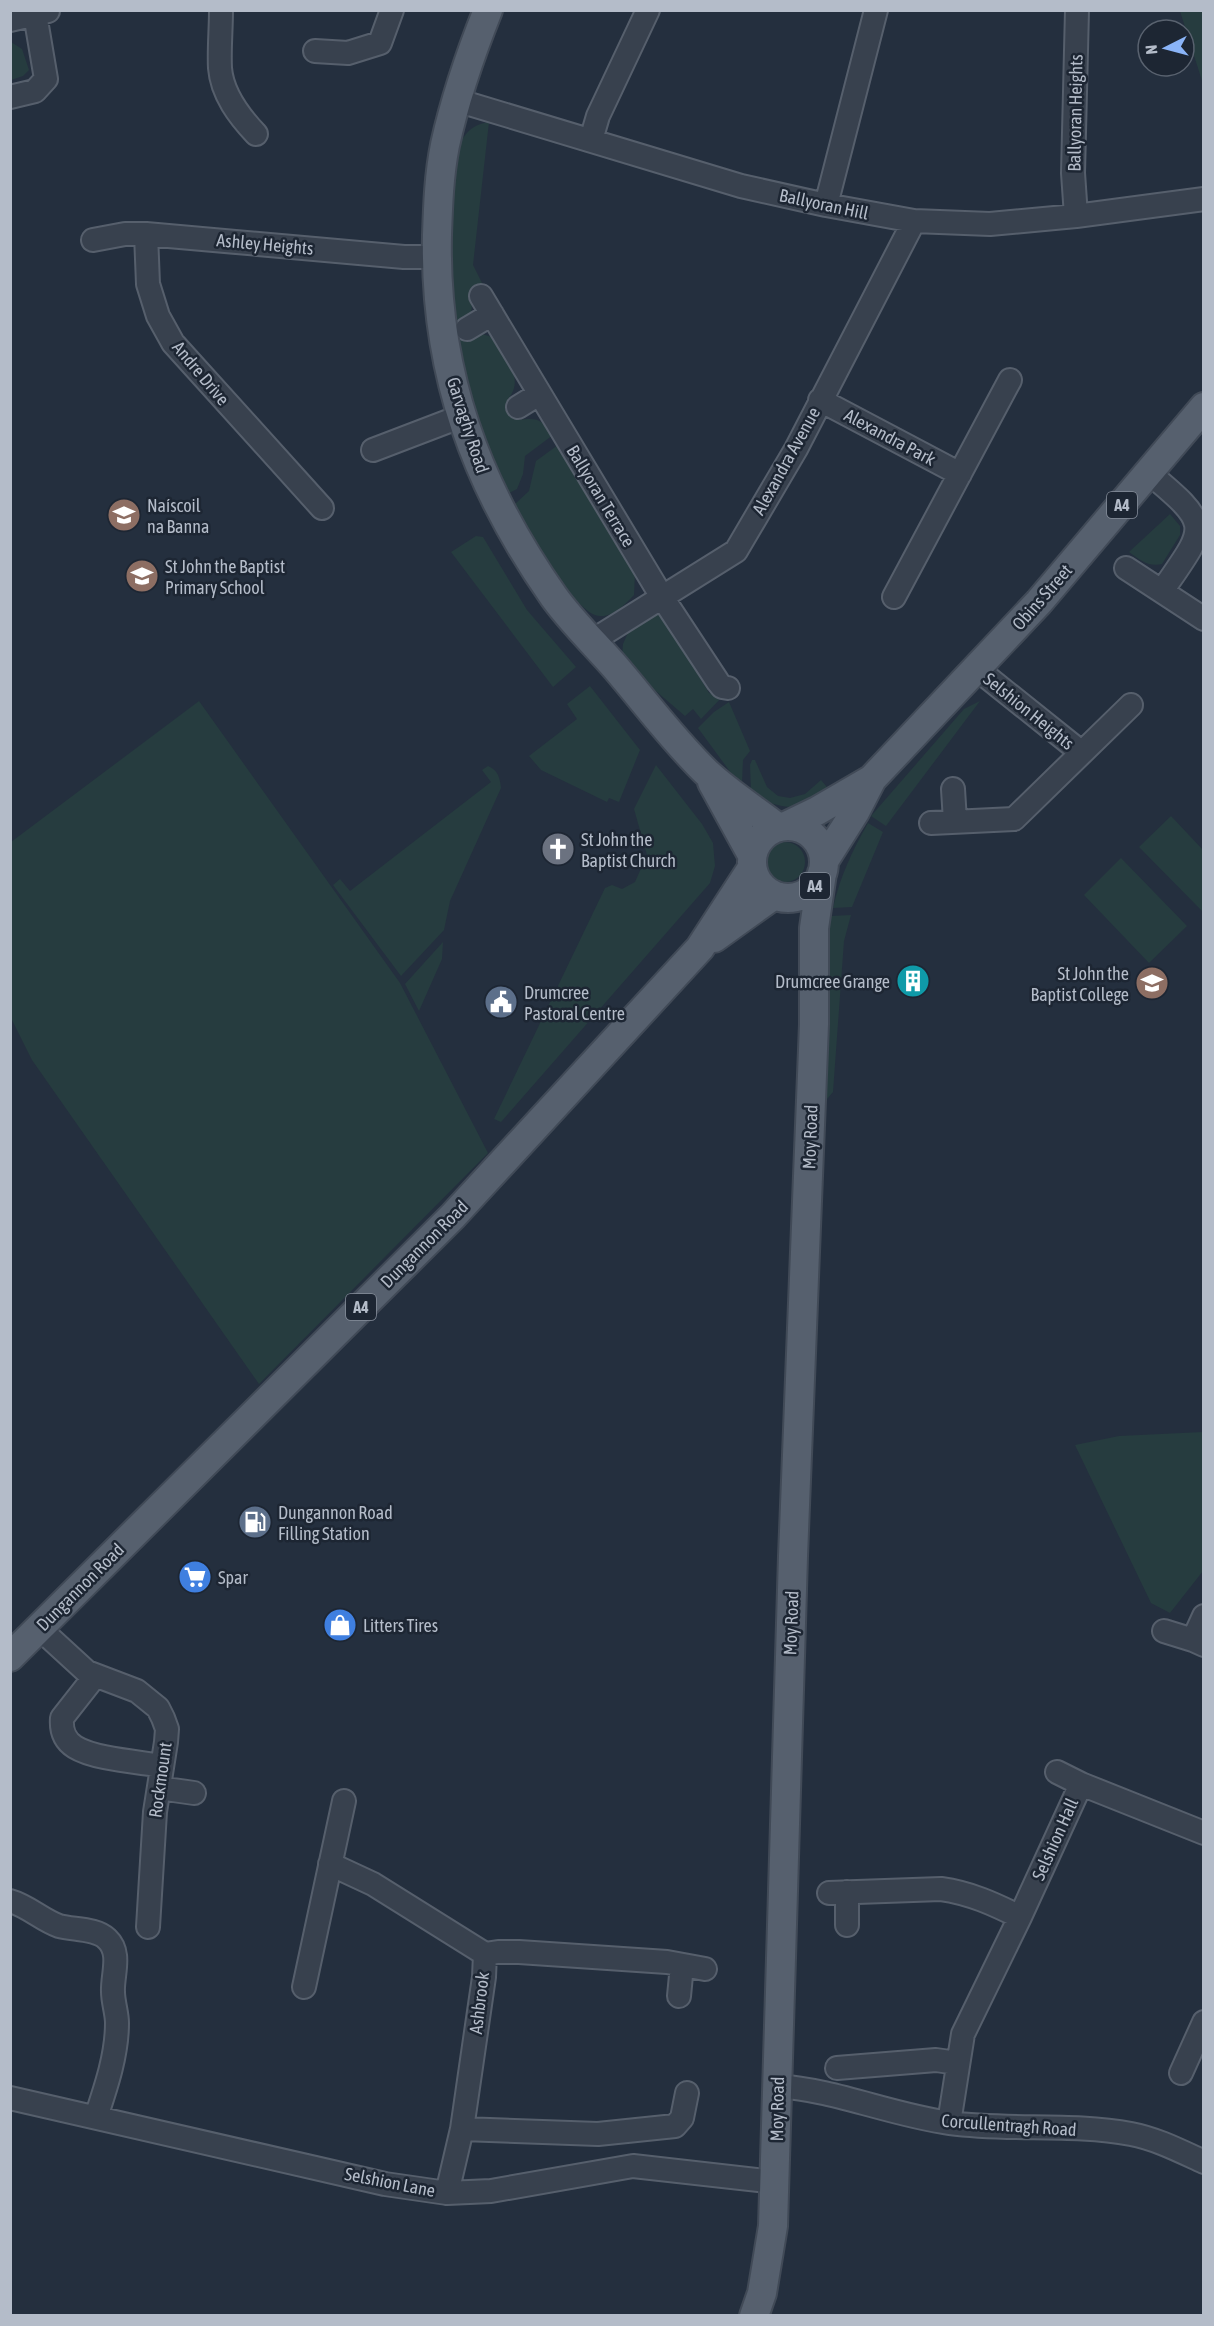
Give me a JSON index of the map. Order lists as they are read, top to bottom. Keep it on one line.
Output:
{"streets":{"main road":["Garvaghy Road","A4","Obins Street","Moy Road","Dungannon Road"],"street":["Ballyoran Heights","Ballyoran Hill","Ashley Heights","Andre Drive","Alexandra Park","Alexandra Avenue","Ballyoran Terrace","Selshion Heights","Rockmount","Selshion Hall","Ashbrook","Corcullentragh Road","Selshion Lane"]},"crossings":[["Ballyoran Heights","Ballyoran Hill"],["Ballyoran Hill","Garvaghy Road"],["Ballyoran Hill","Alexandra Avenue"],["Ashley Heights","Andre Drive"],["Ashley Heights","Garvaghy Road"],["Garvaghy Road","Alexandra Avenue"],["Garvaghy Road","A4"],["Garvaghy Road","Obins Street"],["Garvaghy Road","Moy Road"],["Garvaghy Road","Dungannon Road"],["Alexandra Park","Alexandra Avenue"],["Alexandra Avenue","Ballyoran Terrace"],["A4","Obins Street"],["A4","Moy Road"],["A4","Dungannon Road"],["Obins Street","Selshion Heights"],["Obins Street","Moy Road"],["Obins Street","Dungannon Road"],["Moy Road","Dungannon Road"],["Moy Road","Corcullentragh Road"],["Moy Road","Selshion Lane"],["Dungannon Road","Rockmount"],["Selshion Hall","Corcullentragh Road"],["Ashbrook","Selshion Lane"]],"places":{"school or university":["Naíscoil na Banna","St John the Baptist Primary School","St John the Baptist College"],"church":["St John the Baptist Church"],"building":["Drumcree Grange"],"public building":["Drumcree Pastoral Centre"],"fuel station":["Dungannon Road Filling Station"],"supermarket":["Spar"],"shop":["Litters Tires"]},"north":"left"}
